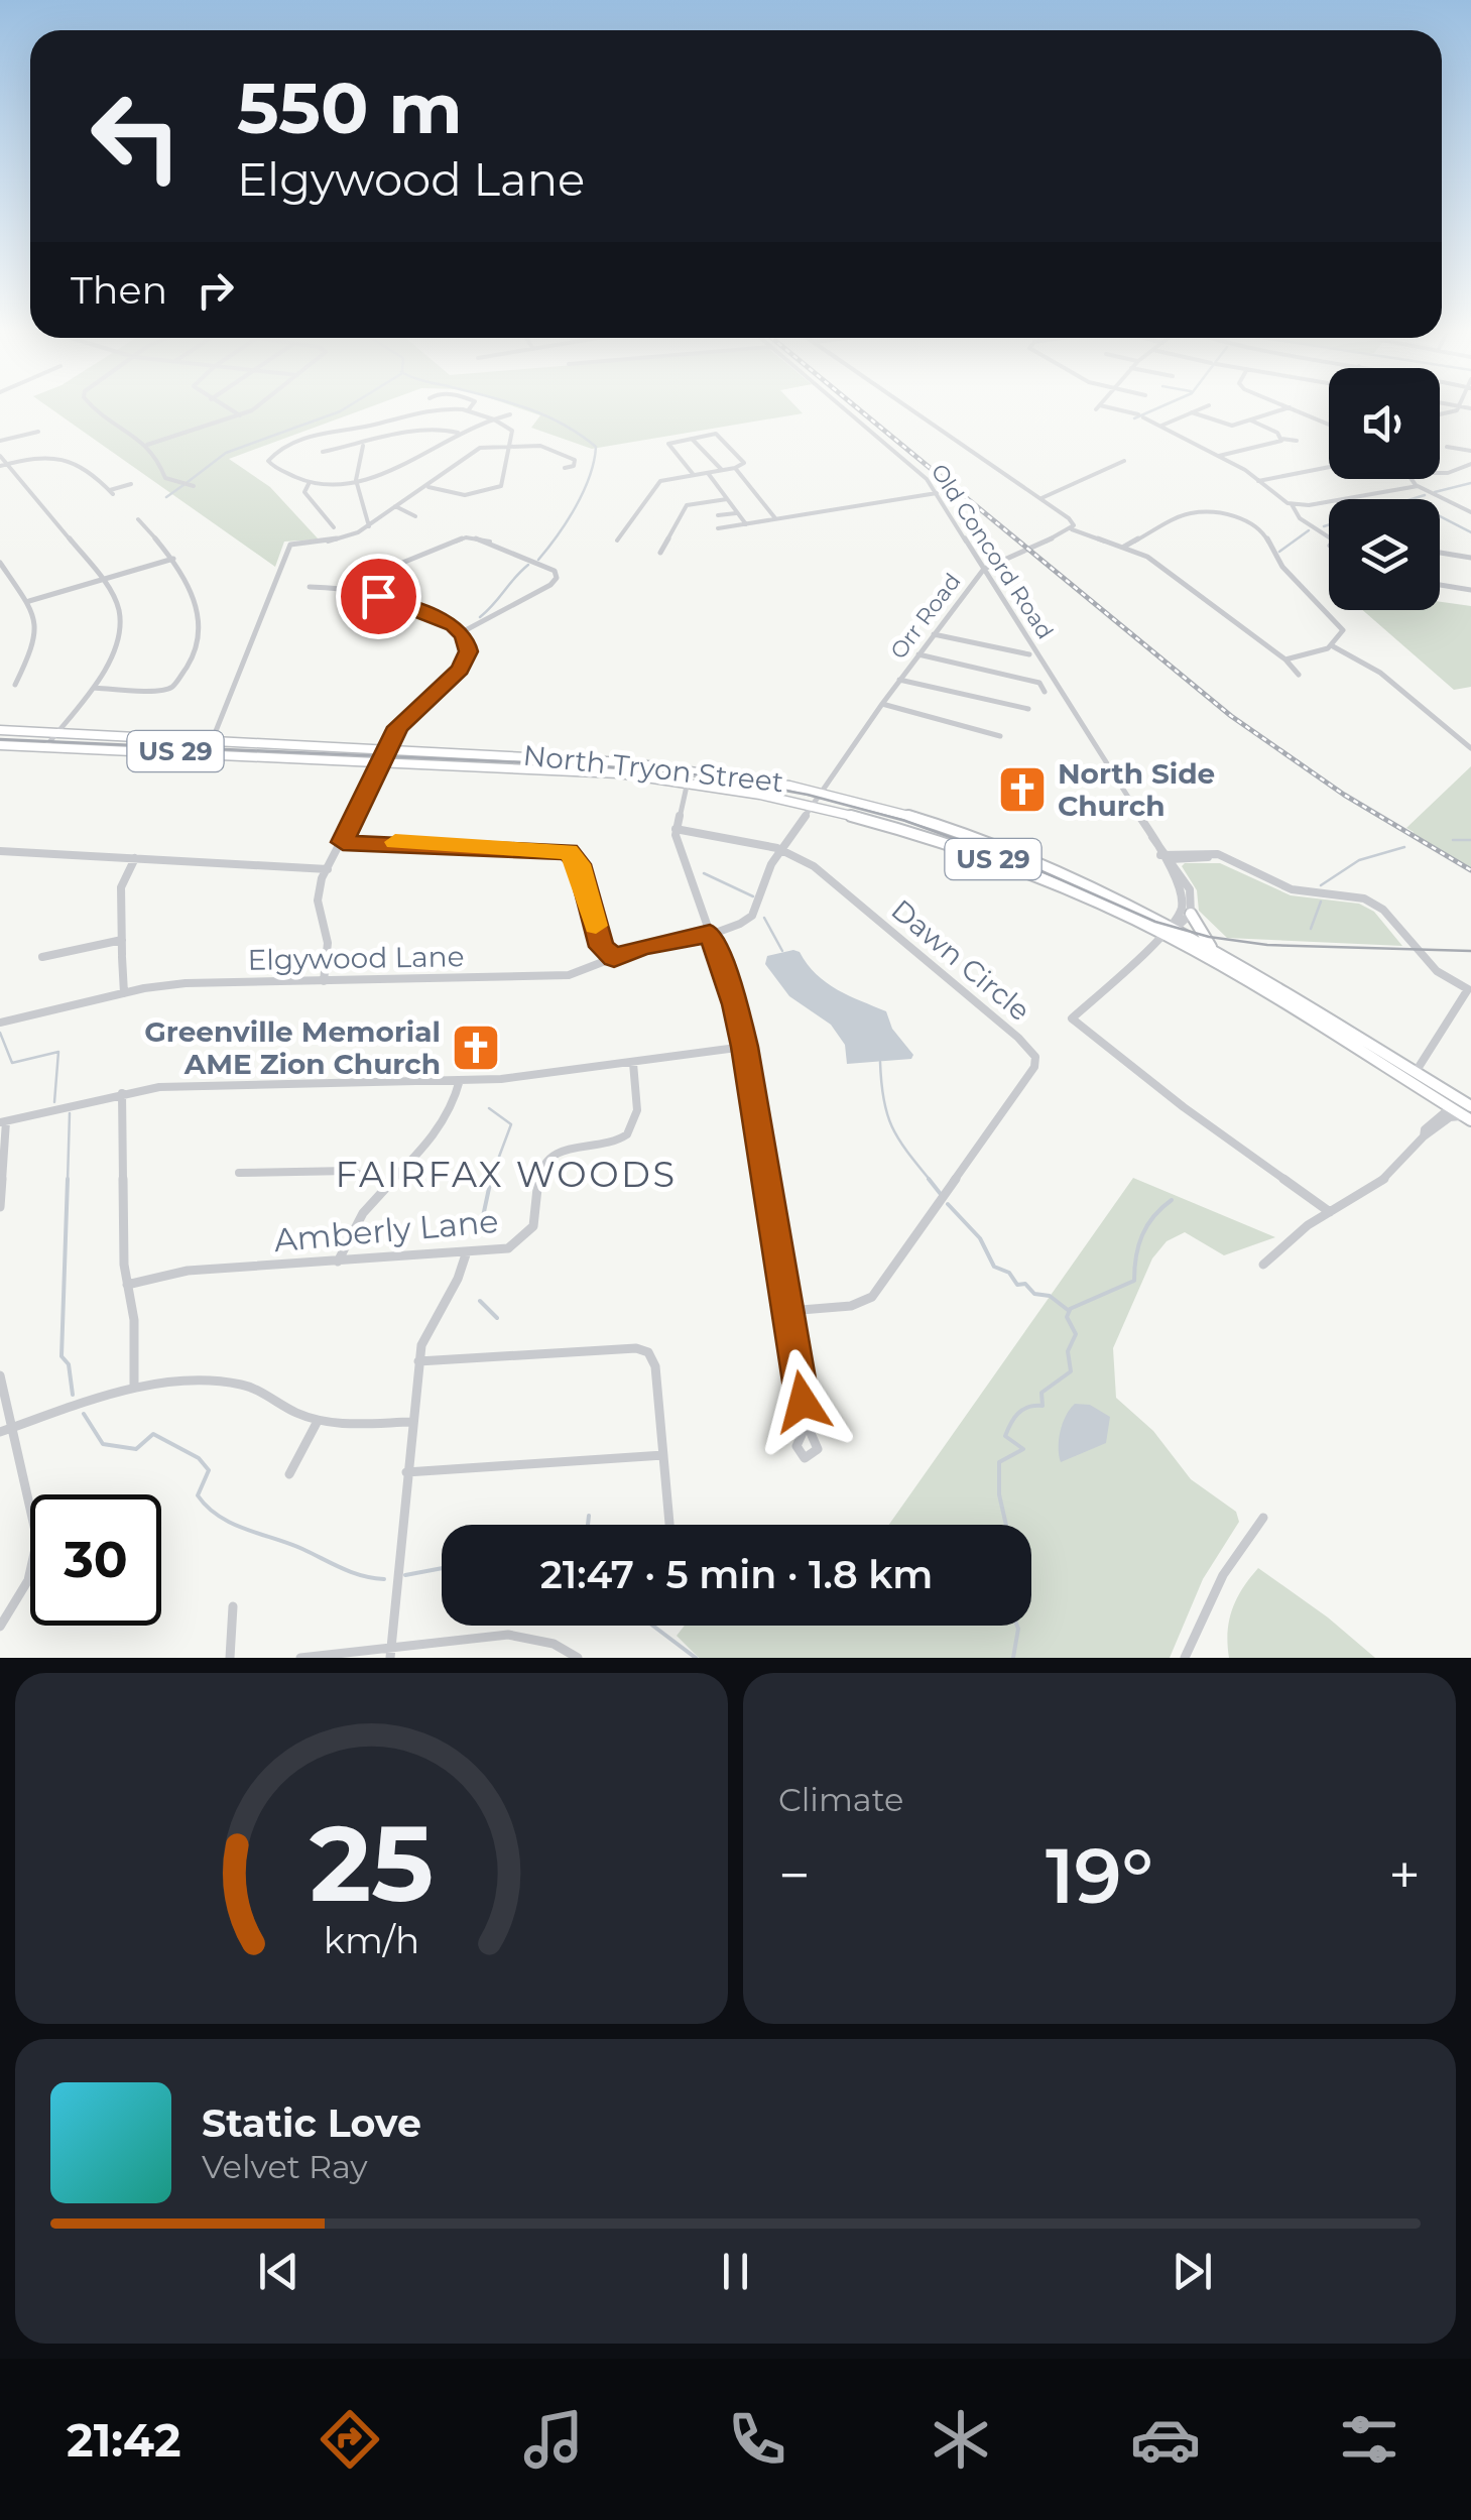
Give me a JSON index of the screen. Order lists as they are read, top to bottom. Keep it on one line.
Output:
{"streets":{"main road":["US 29","North Tryon Street"],"street":["Old Concord Road","Orr Road","Elgywood Lane","Dawn Circle","Amberly Lane"]},"crossings":[["Old Concord Road","Orr Road"],["Old Concord Road","North Tryon Street"],["Orr Road","North Tryon Street"],["Orr Road","Elgywood Lane"],["Orr Road","Dawn Circle"]],"districts":["FAIRFAX WOODS"],"places":{"church":["North Side Church","Greenville Memorial AME Zion Church"]},"page":{"turn":["550 m","Elgywood Lane"],"then":"Then","limit":"30","trip":"21:47 · 5 min · 1.8 km","tile":"Climate","heat":["−","19°","+"],"song":["Static Love","Velvet Ray"],"tabs":"21:42","gauge":["25","km/h"]}}
